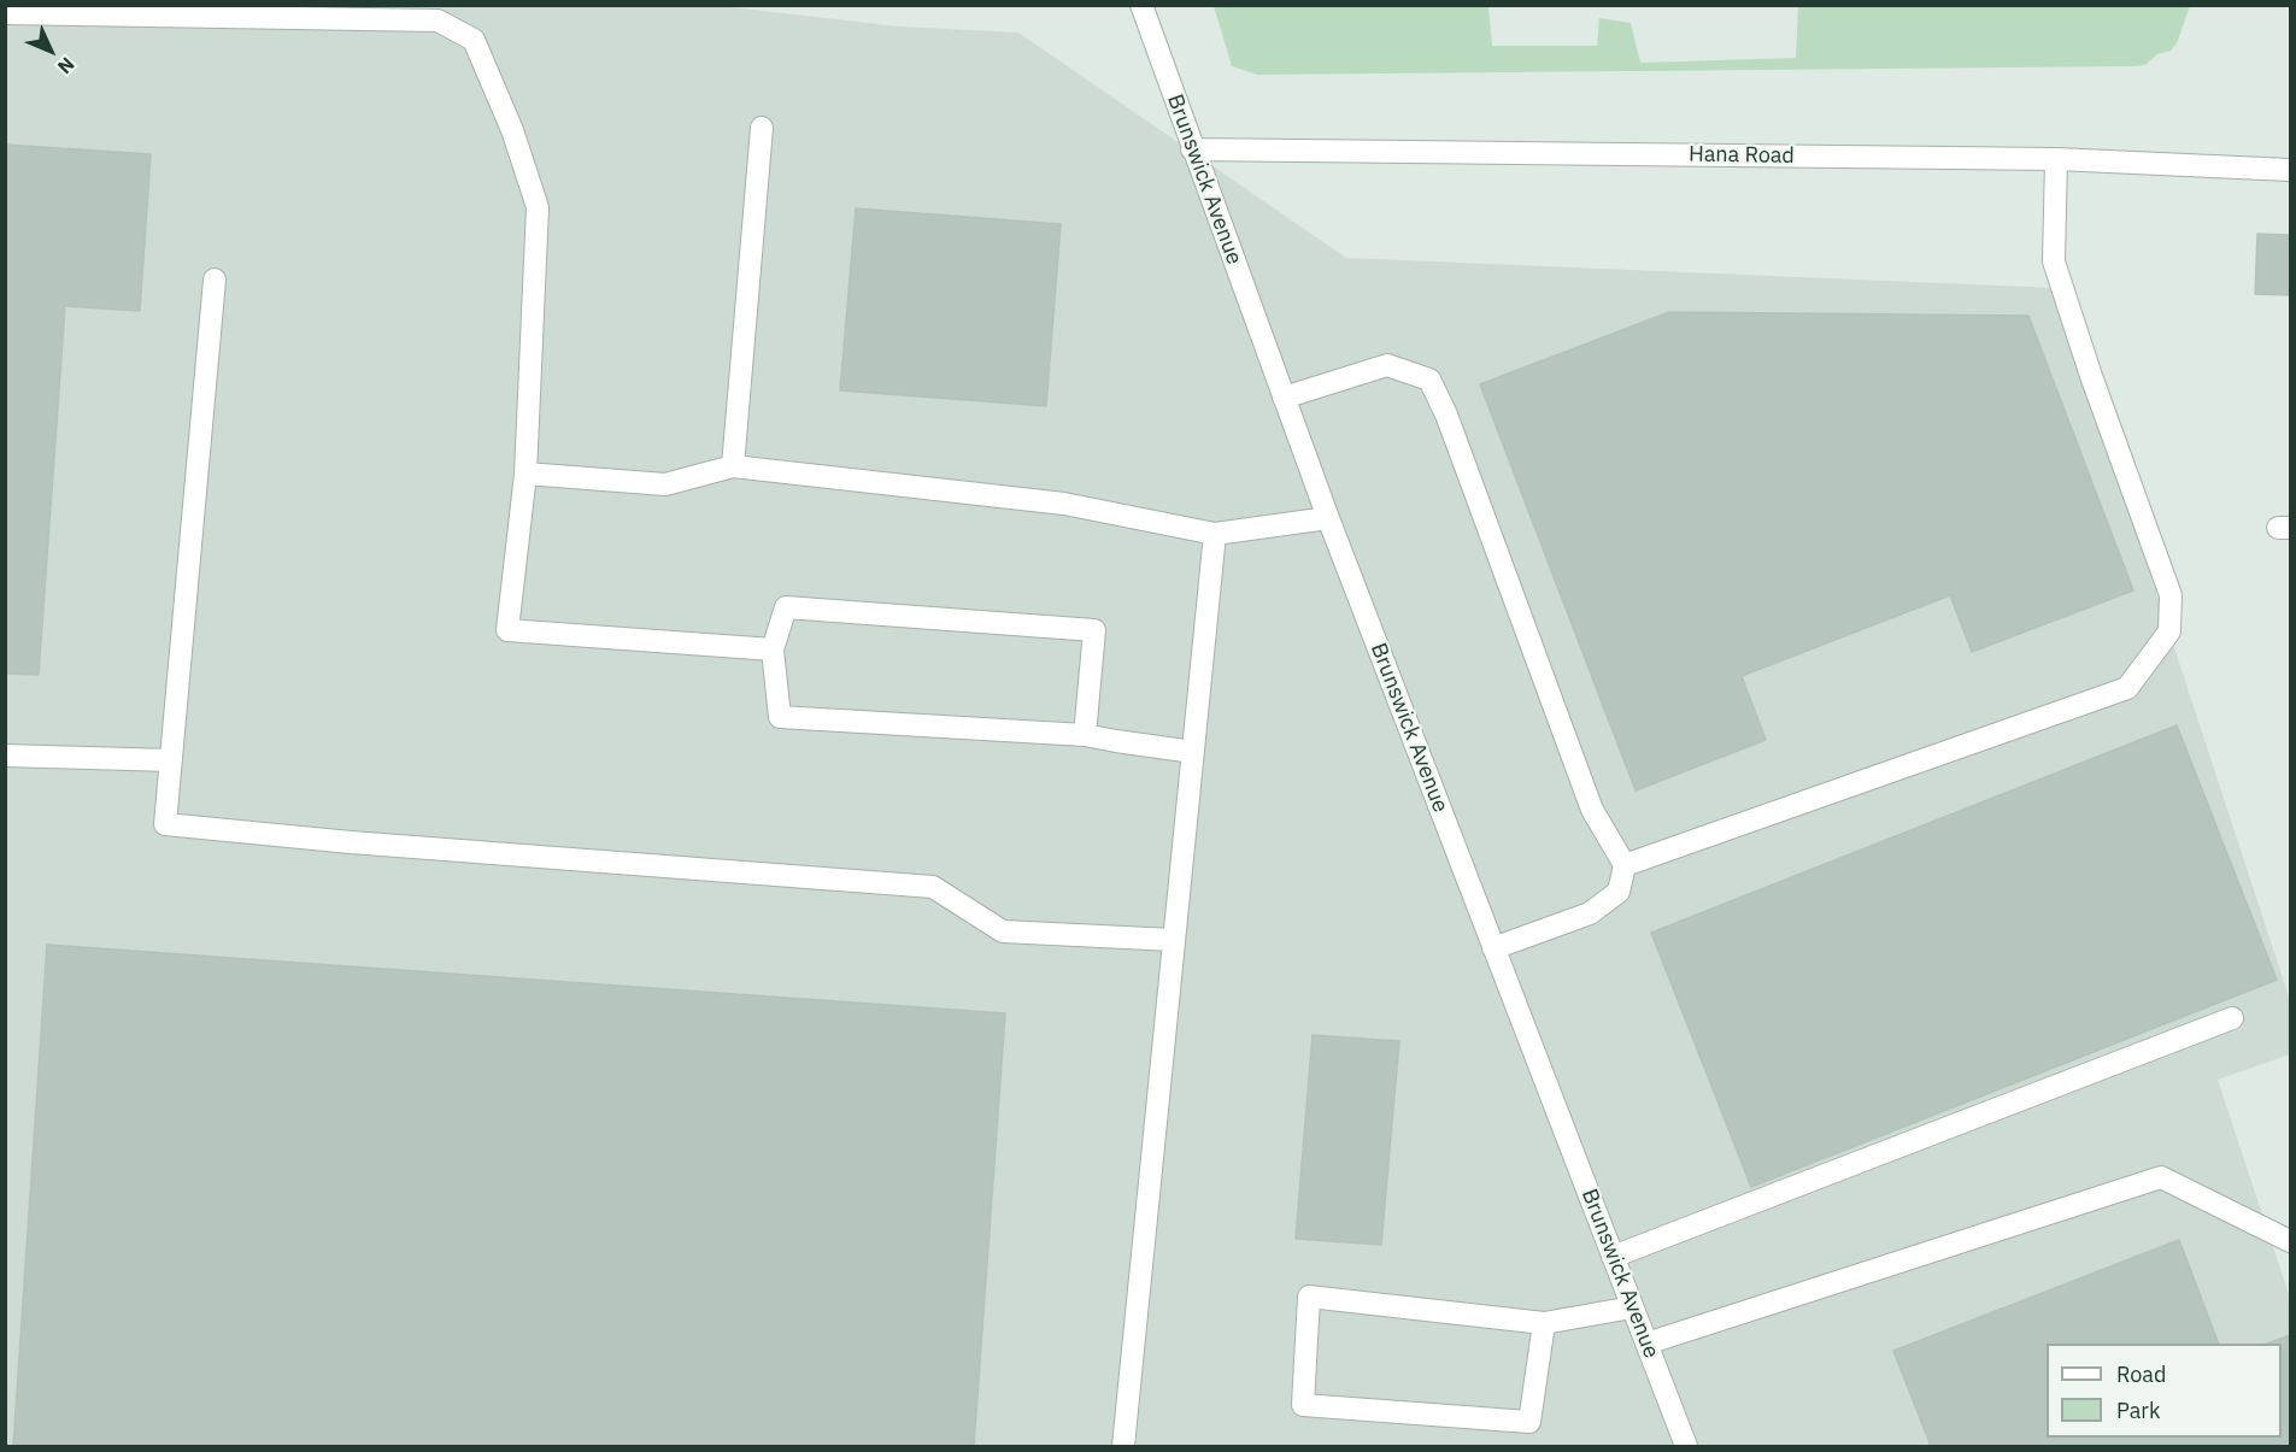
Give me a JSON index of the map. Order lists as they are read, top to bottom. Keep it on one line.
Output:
{"streets":{"street":["Hana Road","Brunswick Avenue"]},"crossings":[["Hana Road","Brunswick Avenue"]],"legend":["Road","Park"],"north":"bottom right"}
